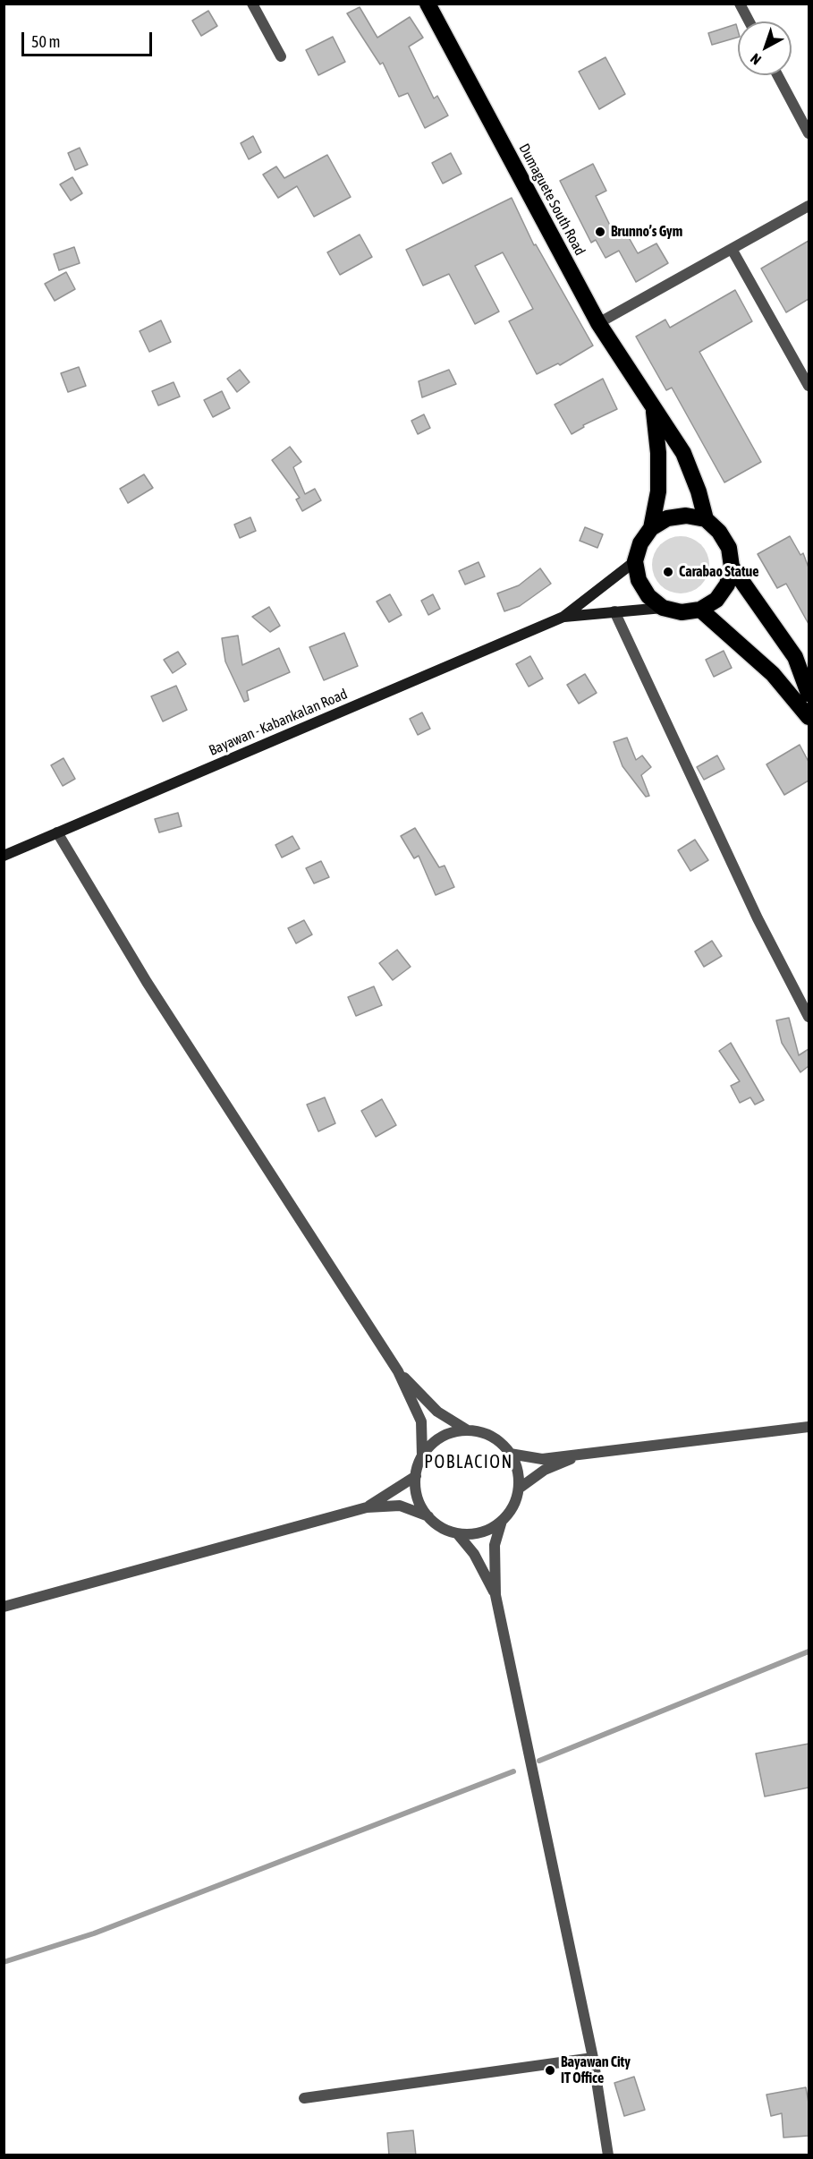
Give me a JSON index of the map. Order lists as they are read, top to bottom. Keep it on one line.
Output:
{"streets":{"highway":["Dumaguete South Road"],"main road":["Bayawan - Kabankalan Road"]},"crossings":[["Dumaguete South Road","Bayawan - Kabankalan Road"]],"districts":["POBLACION"],"places":["Brunno’s Gym","Carabao Statue","Bayawan City IT Office"],"scale_bar":"50 m","north":"bottom left"}
